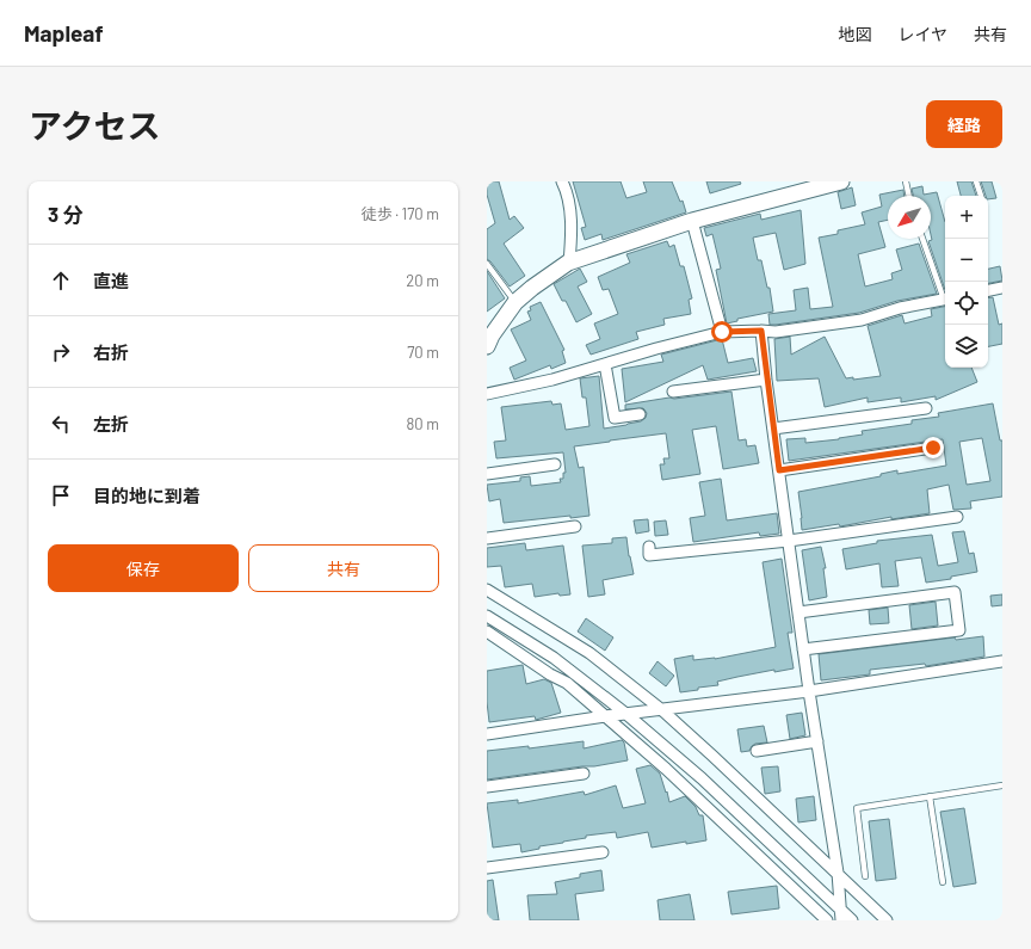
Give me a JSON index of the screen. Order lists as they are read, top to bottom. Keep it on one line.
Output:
{"north":"bottom left","page":{"header":"Mapleaf","nav":["地図","レイヤ","共有"],"title":"アクセス","buttons":["経路",["保存","共有"]],"heading":["3 分","徒歩 · 170 m"],"map_buttons":["+","−"],"list":[["直進","20 m"],["右折","70 m"],["左折","80 m"],"目的地に到着"]}}
